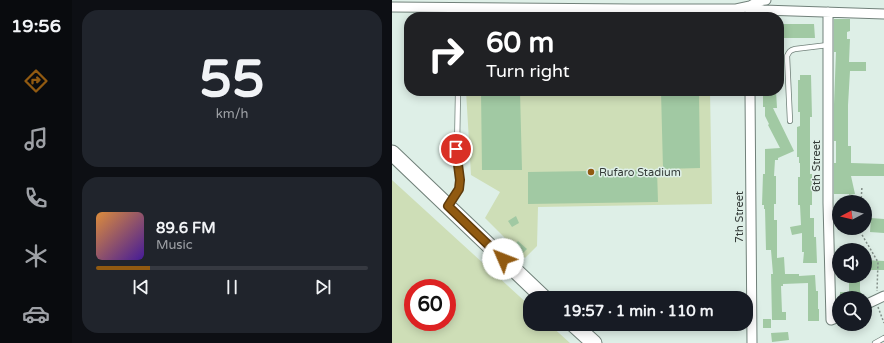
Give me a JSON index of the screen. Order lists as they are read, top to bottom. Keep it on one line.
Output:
{"streets":{"street":["6th Street","7th Street"]},"places":["Rufaro Stadium"],"north":"left","page":{"tabs":"19:56","tile":["55","km/h"],"turn":["60 m","Turn right"],"song":["89.6 FM","Music"],"limit":"60","trip":"19:57 · 1 min · 110 m"}}
